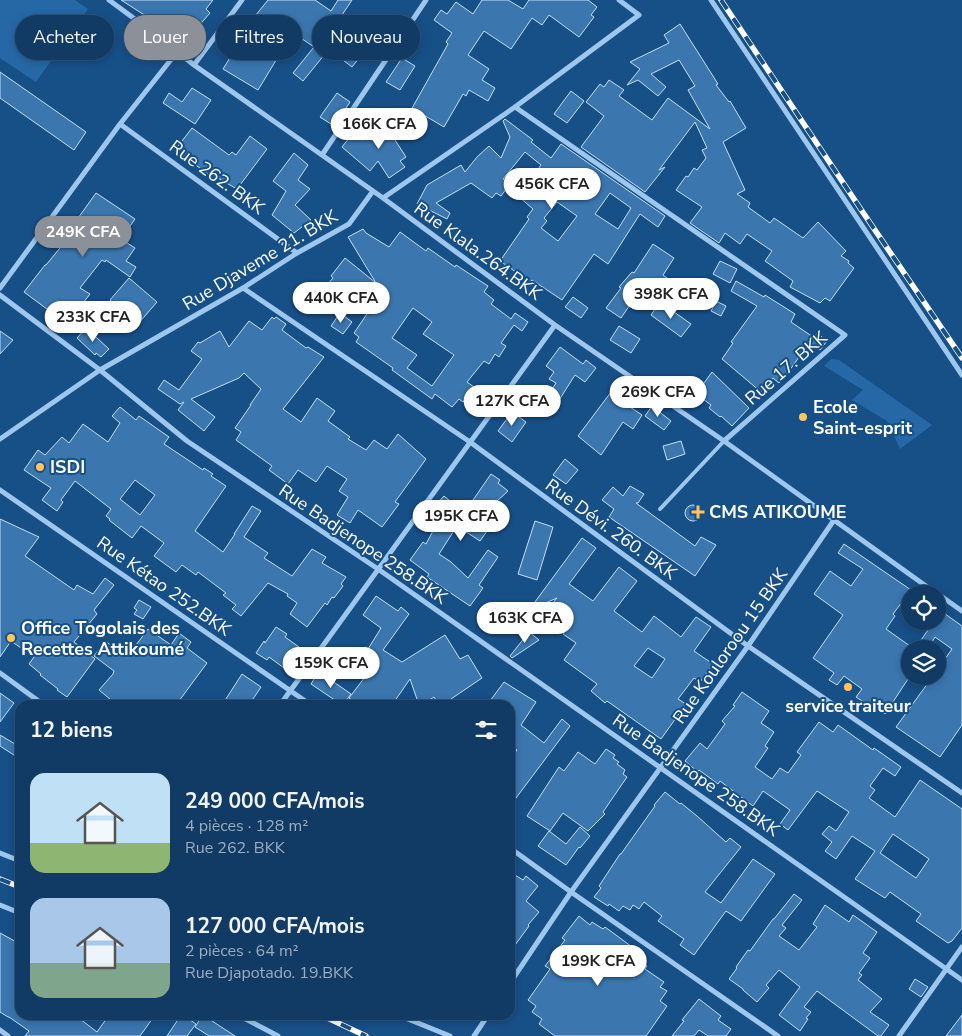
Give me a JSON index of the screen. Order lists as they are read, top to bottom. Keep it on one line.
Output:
{"streets":{"street":["Rue 262. BKK","Rue Klala.264.BKK","Rue Djaveme 21. BKK","Rue 17. BKK","Rue Dévi. 260. BKK","Rue Badjenope 258.BKK","Rue Kétao 252.BKK","Rue Kouloroou 15 BKK"]},"crossings":[["Rue 262. BKK","Rue Djaveme 21. BKK"],["Rue Klala.264.BKK","Rue Djaveme 21. BKK"],["Rue Klala.264.BKK","Rue 17. BKK"],["Rue Klala.264.BKK","Rue Kouloroou 15 BKK"],["Rue Djaveme 21. BKK","Rue Dévi. 260. BKK"],["Rue Djaveme 21. BKK","Rue Badjenope 258.BKK"],["Rue Dévi. 260. BKK","Rue Kouloroou 15 BKK"],["Rue Badjenope 258.BKK","Rue Kouloroou 15 BKK"]],"places":{"other":["Ecole Saint-esprit","ISDI","Office Togolais des Recettes Attikoumé","service traiteur"],"health":["CMS ATIKOUME"]},"page":{"chip":["Acheter","Louer","Filtres","Nouveau"],"price":["166K CFA","456K CFA","249K CFA","398K CFA","440K CFA","233K CFA","269K CFA","127K CFA","195K CFA","163K CFA","159K CFA","199K CFA"],"heading":"12 biens","list":[{"name":"249 000 CFA/mois","note":"4 pièces · 128 m² · Rue 262. BKK"},{"name":"127 000 CFA/mois","note":"2 pièces · 64 m² · Rue Djapotado. 19.BKK"}]}}
